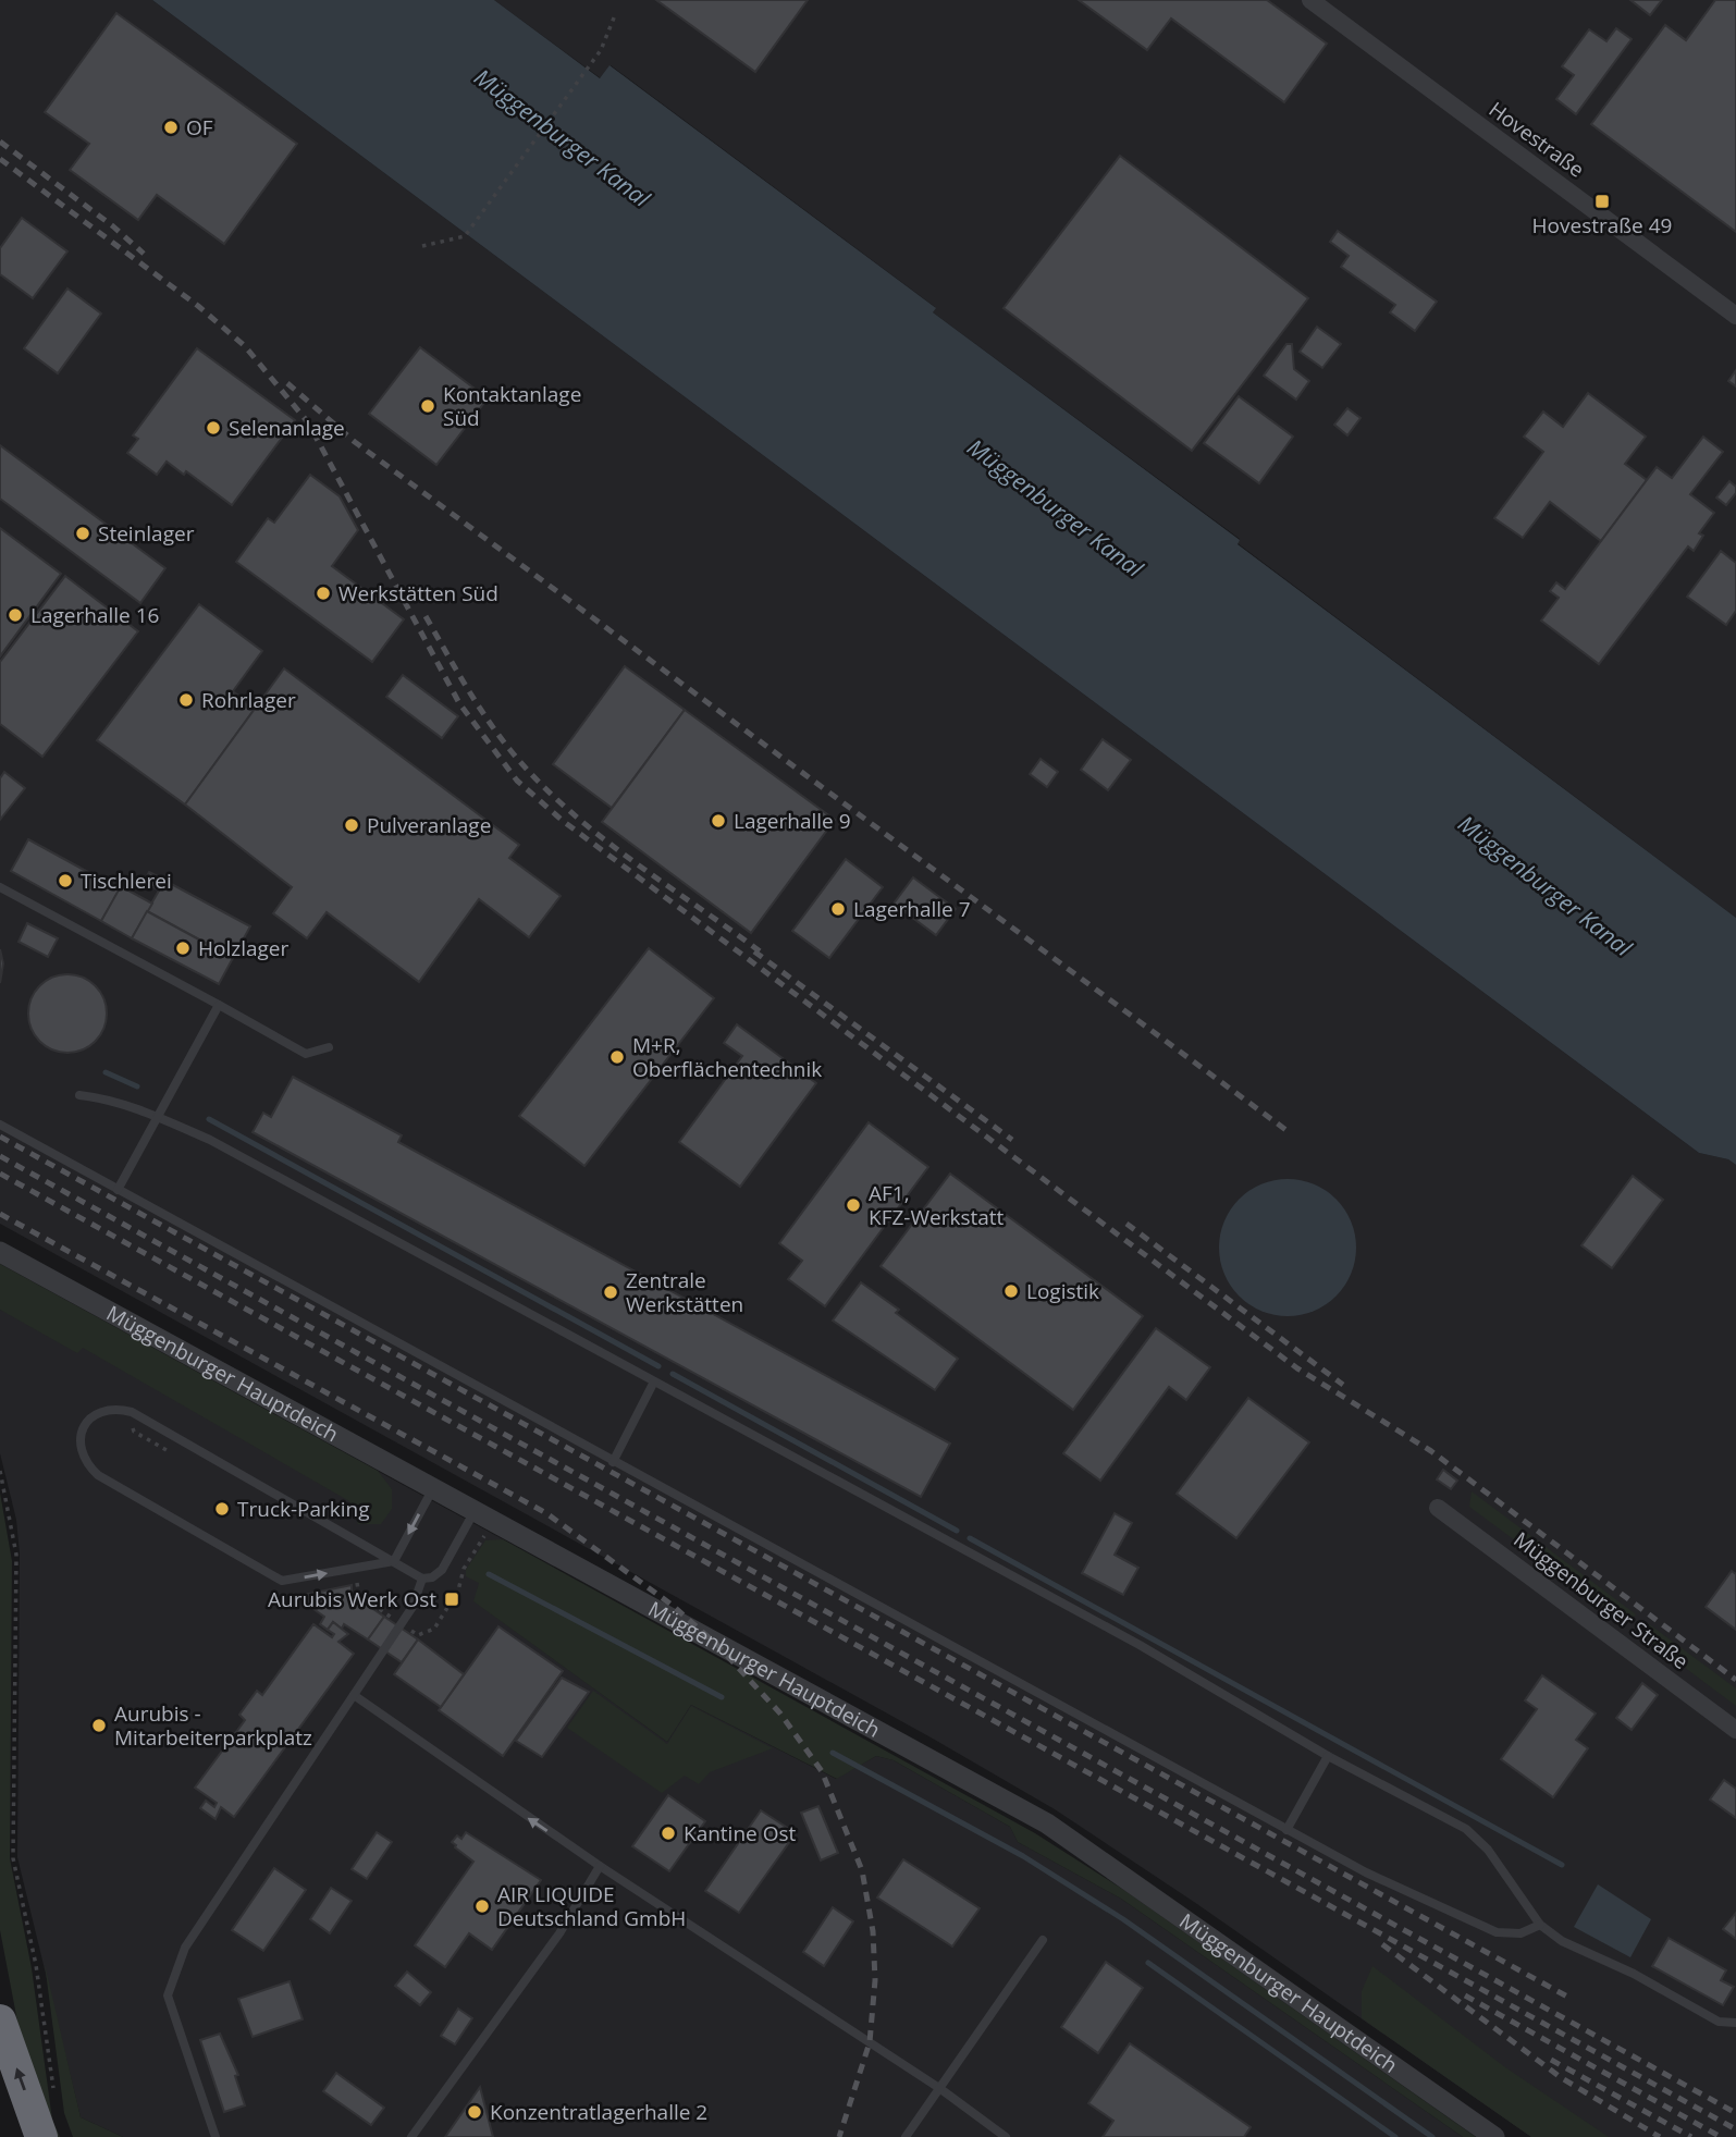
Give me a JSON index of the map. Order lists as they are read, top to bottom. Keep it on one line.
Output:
{"streets":{"street":["Hovestraße","Müggenburger Hauptdeich","Müggenburger Straße"]},"water":["Müggenburger Kanal"],"places":{"other":["OF","Kontaktanlage Süd","Selenanlage","Steinlager","Werkstätten Süd","Lagerhalle 16","Rohrlager","Lagerhalle 9","Pulveranlage","Tischlerei","Lagerhalle 7","Holzlager","M+R, Oberflächentechnik","AF1, KFZ-Werkstatt","Logistik","Zentrale Werkstätten","Truck-Parking","Aurubis - Mitarbeiterparkplatz","Kantine Ost","AIR LIQUIDE Deutschland GmbH","Konzentratlagerhalle 2"],"transit":["Hovestraße 49","Aurubis Werk Ost"]}}
